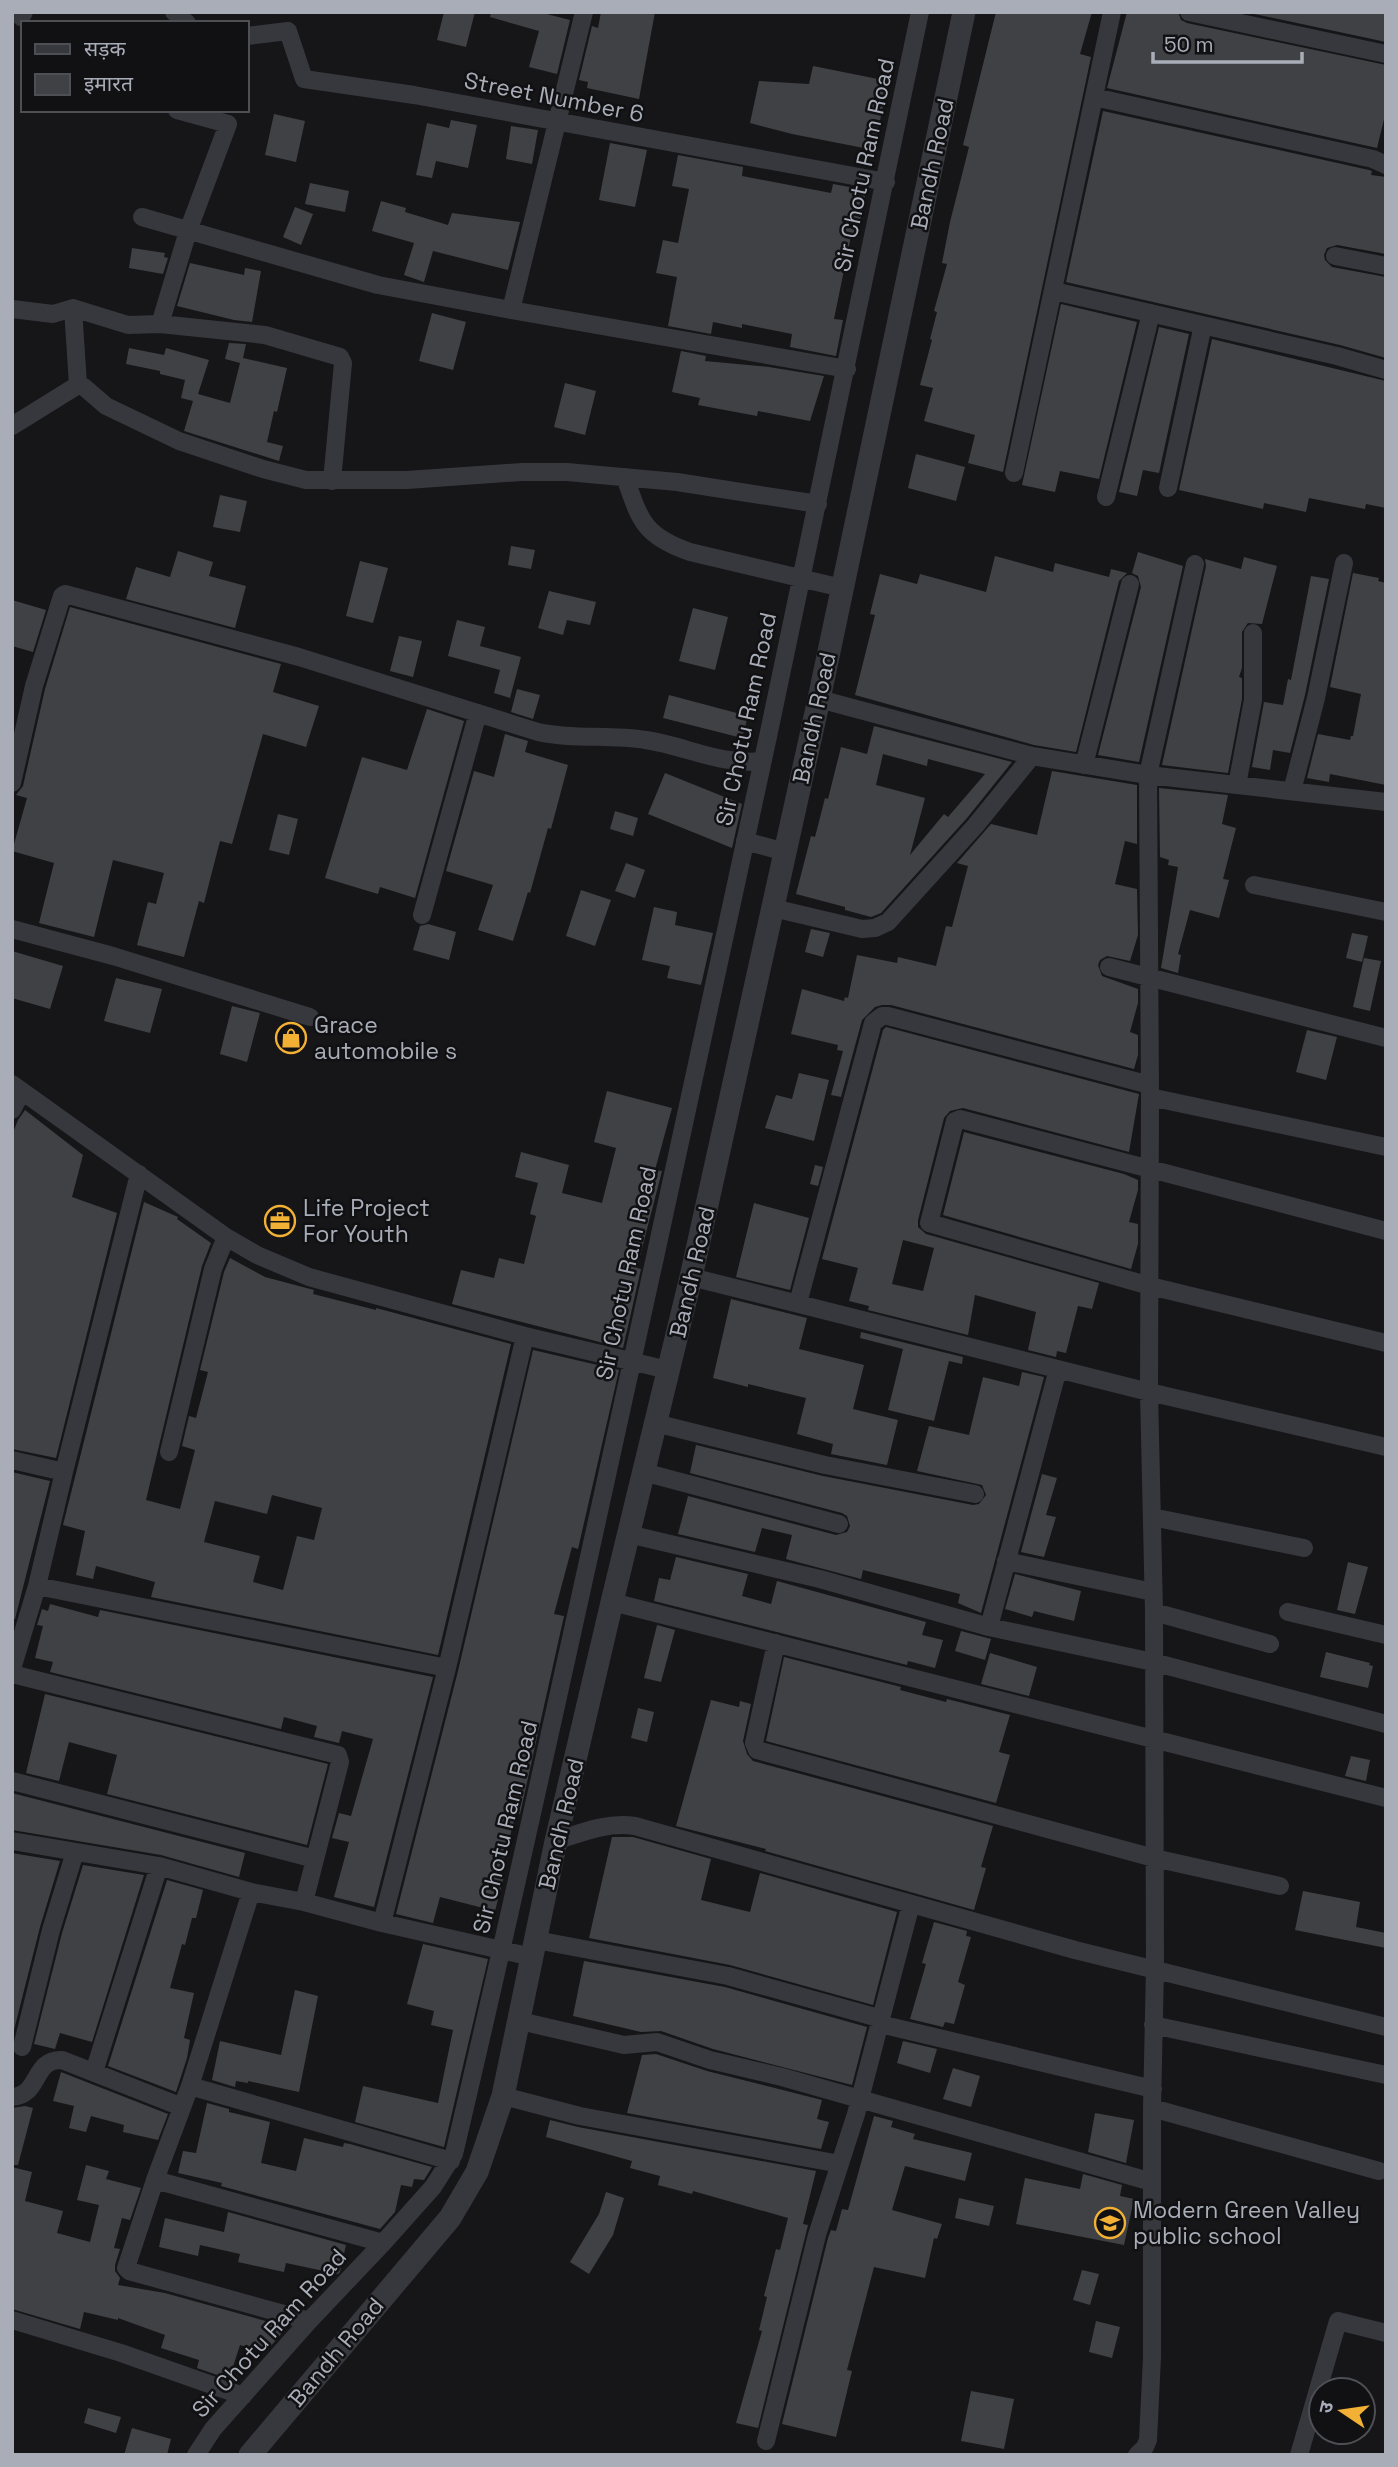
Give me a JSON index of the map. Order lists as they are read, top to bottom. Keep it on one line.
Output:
{"streets":{"street":["Street Number 6","Bandh Road","Sir Chotu Ram Road"]},"crossings":[["Street Number 6","Sir Chotu Ram Road"]],"places":{"shop":["Grace automobile s"],"office":["Life Project For Youth"],"school or university":["Modern Green Valley public school"]},"legend":["सड़क","इमारत"],"scale_bar":"50 m","north":"left"}
